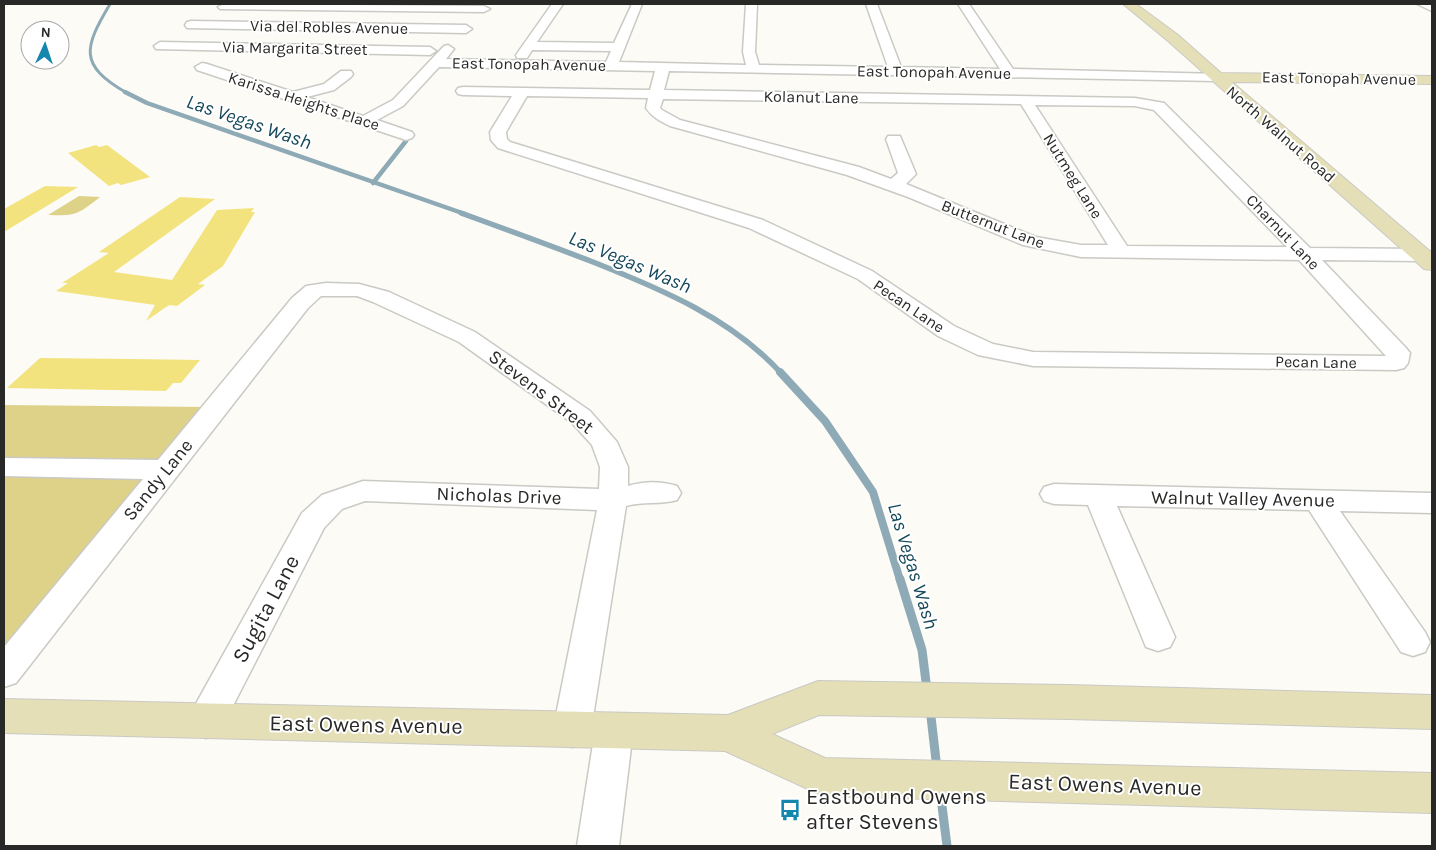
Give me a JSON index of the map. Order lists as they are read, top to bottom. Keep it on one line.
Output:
{"streets":{"street":["Via del Robles Avenue","Via Margarita Street","East Tonopah Avenue","Kolanut Lane","Karissa Heights Place","North Walnut Road","Nutmeg Lane","Butternut Lane","Charnut Lane","Pecan Lane","Stevens Street","Sandy Lane","Nicholas Drive","Walnut Valley Avenue","Sugita Lane","East Owens Avenue"]},"crossings":[["Via Margarita Street","East Tonopah Avenue"],["East Tonopah Avenue","North Walnut Road"],["East Tonopah Avenue","Butternut Lane"],["Kolanut Lane","Nutmeg Lane"],["Kolanut Lane","Butternut Lane"],["Kolanut Lane","Charnut Lane"],["Kolanut Lane","Pecan Lane"],["North Walnut Road","Butternut Lane"],["Nutmeg Lane","Butternut Lane"],["Butternut Lane","Charnut Lane"],["Charnut Lane","Pecan Lane"],["Stevens Street","Sandy Lane"],["Stevens Street","Nicholas Drive"],["Stevens Street","East Owens Avenue"],["Nicholas Drive","Sugita Lane"],["Sugita Lane","East Owens Avenue"]],"water":["Las Vegas Wash"],"places":{"bus stop":["Eastbound Owens after Stevens"]},"north":"top"}
